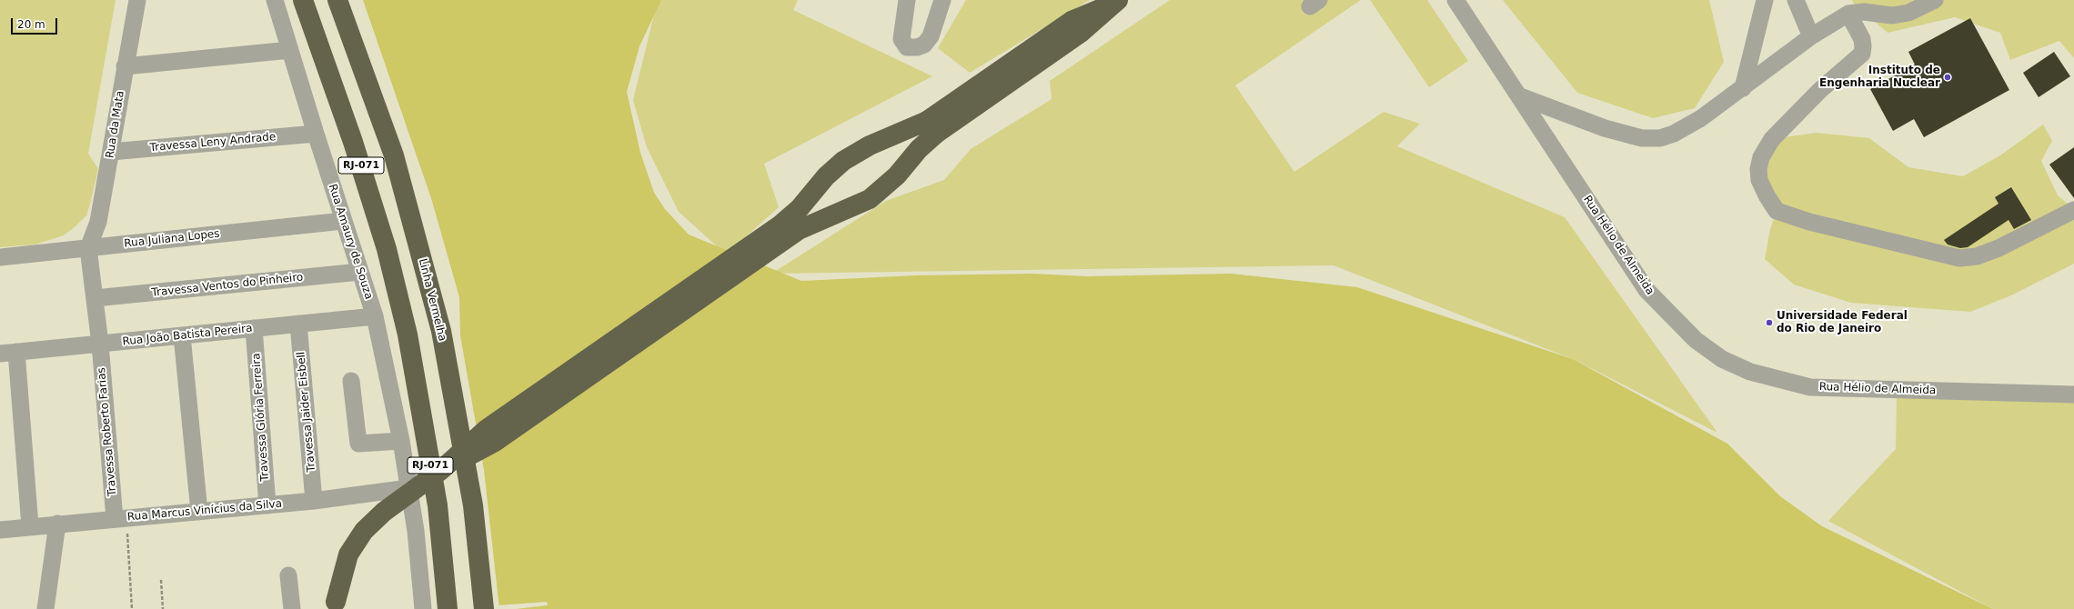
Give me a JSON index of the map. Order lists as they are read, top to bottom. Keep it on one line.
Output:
{"streets":{"highway":["RJ-071","Linha Vermelha"],"street":["Rua da Mata","Travessa Leny Andrade","Rua Juliana Lopes","Rua Amaury de Souza","Rua Hélio de Almeida","Travessa Ventos do Pinheiro","Rua João Batista Pereira","Travessa Jaider Eisbell","Travessa Glória Ferreira","Travessa Roberto Farias","Rua Marcus Vinícius da Silva"]},"crossings":[["Rua da Mata","Travessa Leny Andrade"],["Rua da Mata","Rua Juliana Lopes"],["Rua da Mata","Travessa Roberto Farias"],["Travessa Leny Andrade","Rua Amaury de Souza"],["Rua Juliana Lopes","Rua Amaury de Souza"],["Rua Juliana Lopes","Travessa Roberto Farias"],["Rua Amaury de Souza","Travessa Ventos do Pinheiro"],["Rua Amaury de Souza","Rua João Batista Pereira"],["Rua Amaury de Souza","Rua Marcus Vinícius da Silva"],["Travessa Ventos do Pinheiro","Travessa Roberto Farias"],["Rua João Batista Pereira","Travessa Jaider Eisbell"],["Rua João Batista Pereira","Travessa Glória Ferreira"],["Rua João Batista Pereira","Travessa Roberto Farias"],["Travessa Jaider Eisbell","Rua Marcus Vinícius da Silva"],["Travessa Glória Ferreira","Rua Marcus Vinícius da Silva"],["Travessa Roberto Farias","Rua Marcus Vinícius da Silva"]],"places":["Instituto de Engenharia Nuclear","Universidade Federal do Rio de Janeiro"],"scale_bar":"20 m"}
